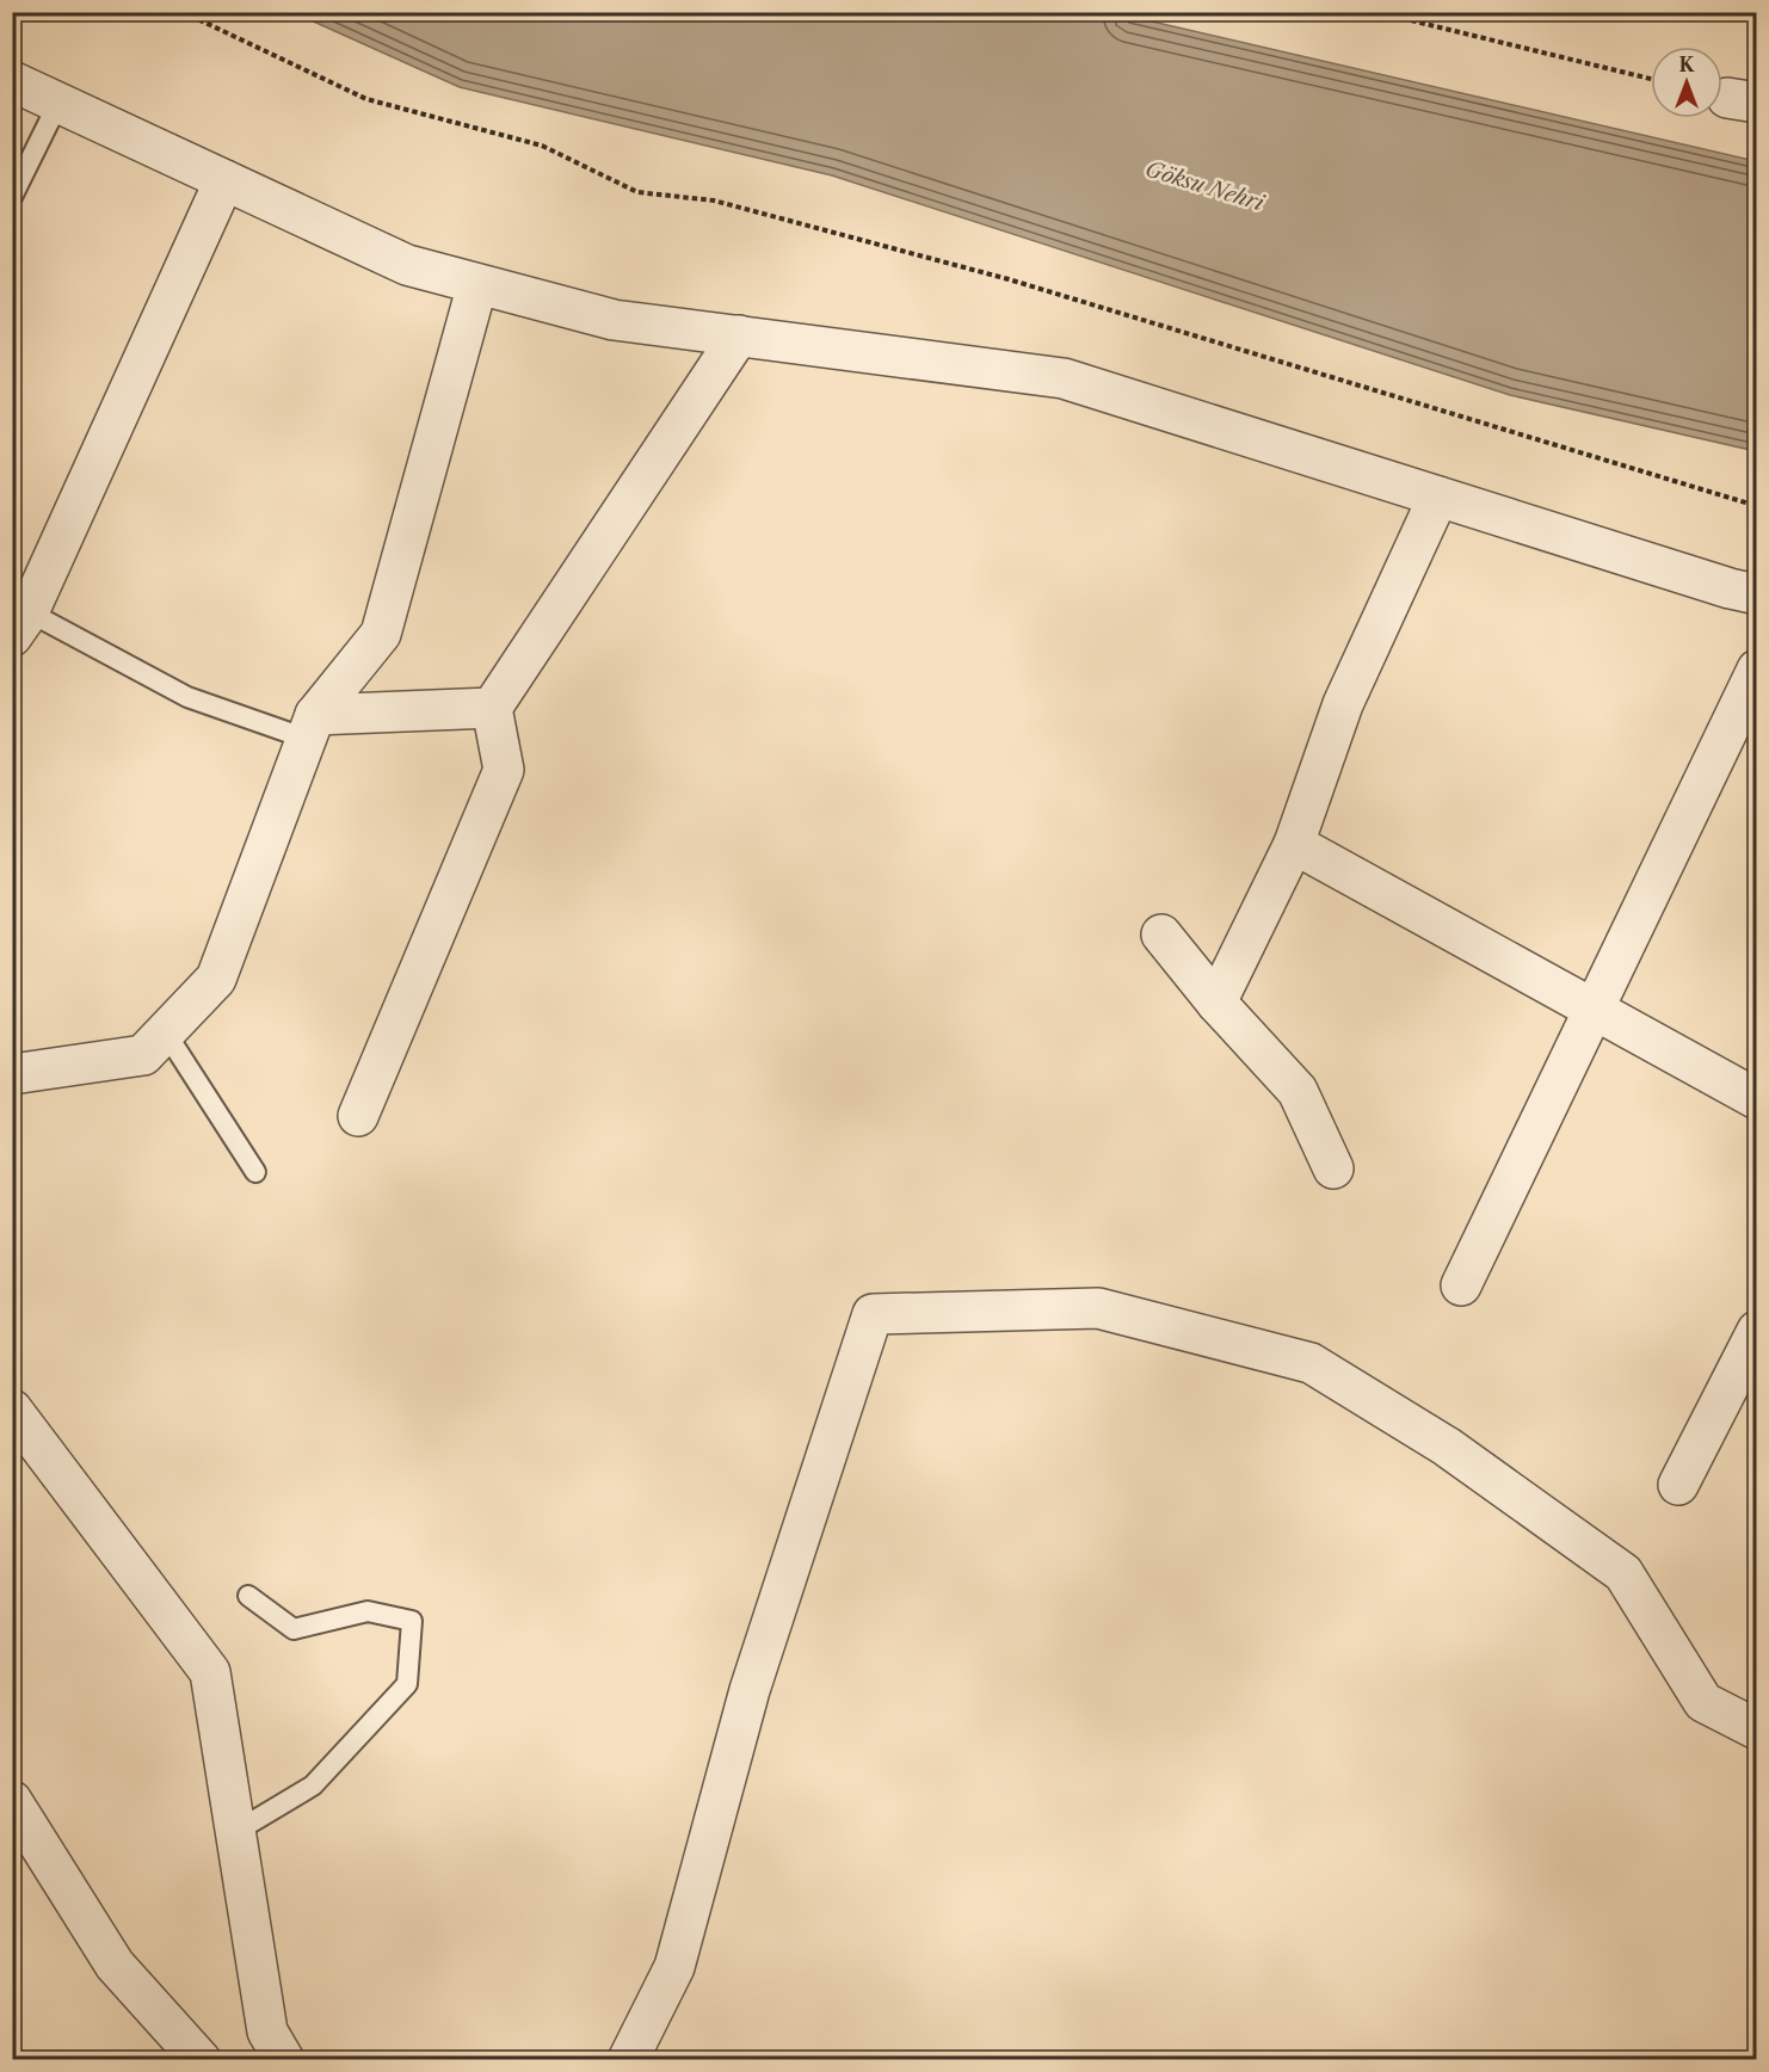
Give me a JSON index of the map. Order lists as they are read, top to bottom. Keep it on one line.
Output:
{"water":["Göksu Nehri"],"north":"top"}
